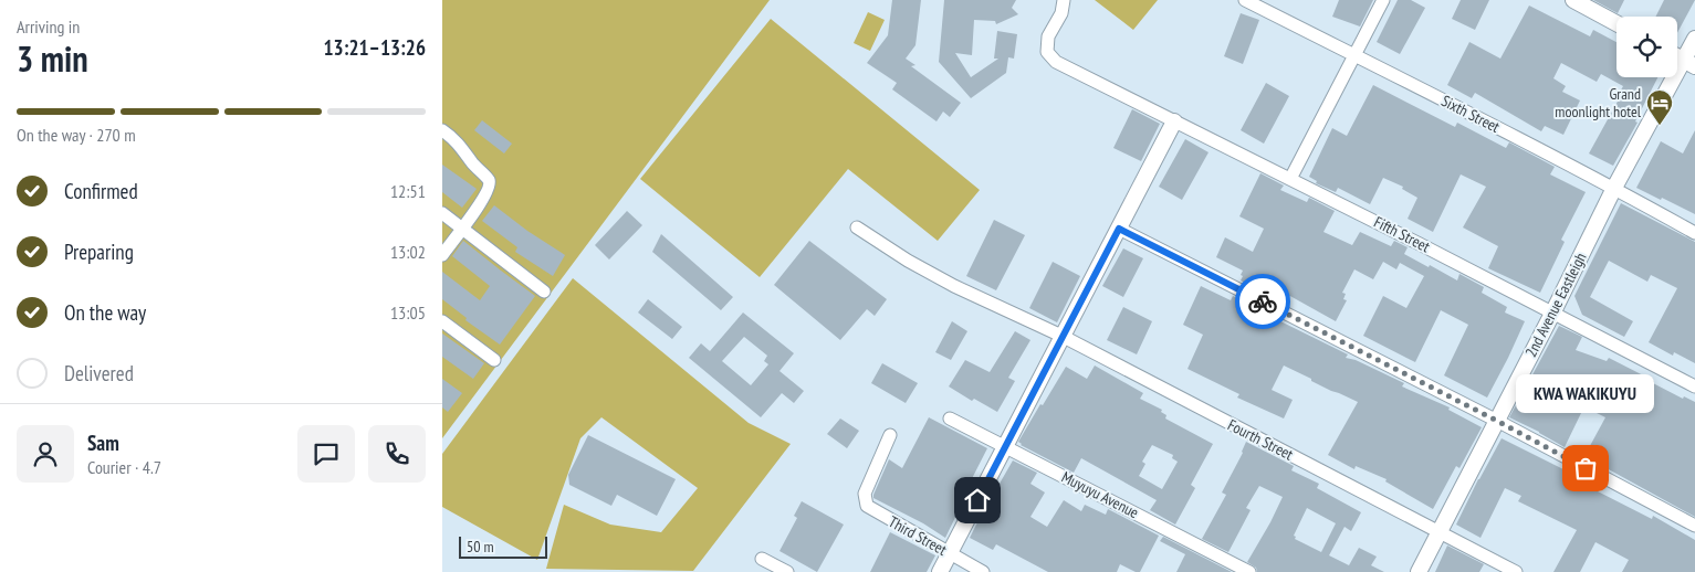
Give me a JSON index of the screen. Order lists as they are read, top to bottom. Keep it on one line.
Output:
{"streets":{"street":["Sixth Street","Fifth Street","2nd Avenue Eastleigh","Fourth Street","Muyuyu Avenue","Third Street"]},"crossings":[["Sixth Street","2nd Avenue Eastleigh"],["Fifth Street","2nd Avenue Eastleigh"],["2nd Avenue Eastleigh","Fourth Street"]],"places":{"hotel":["Grand moonlight hotel"],"other":["KWA WAKIKUYU"]},"scale_bar":"50 m","page":{"heading":["3 min","Arriving in","13:21–13:26"],"panel":["Sam","Courier · 4.7"],"bar":"On the way · 270 m","list":[["Confirmed","12:51"],["Preparing","13:02"],["On the way","13:05"],"Delivered"],"bubble":"KWA WAKIKUYU","scale":"50 m"}}
